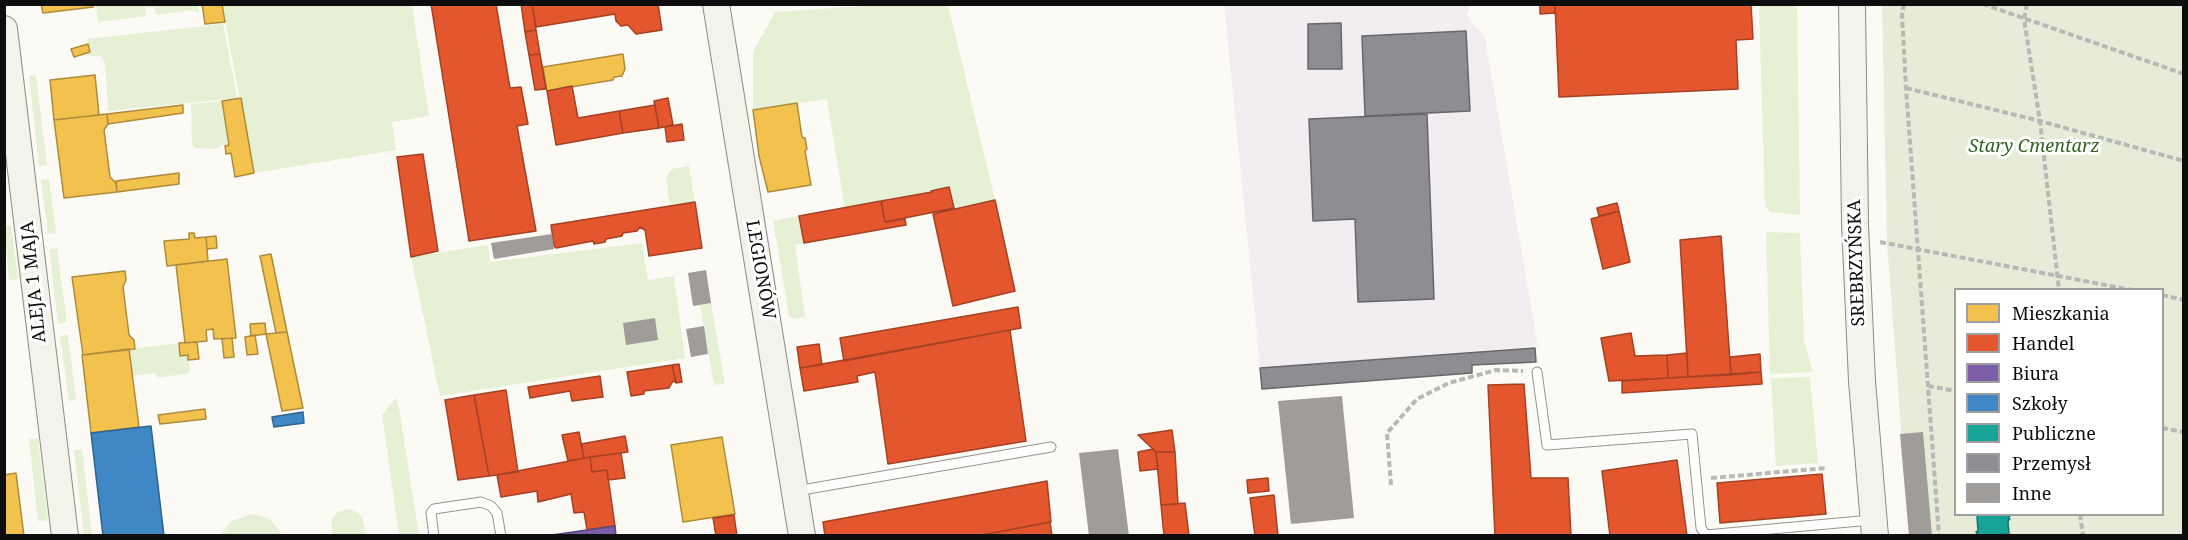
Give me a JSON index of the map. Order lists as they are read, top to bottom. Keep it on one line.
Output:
{"streets":{"street":["SREBRZYŃSKA","LEGIONÓW","ALEJA 1 MAJA"]},"parks":["Stary Cmentarz"],"legend":["Mieszkania","Handel","Biura","Szkoły","Publiczne","Przemysł","Inne"]}
